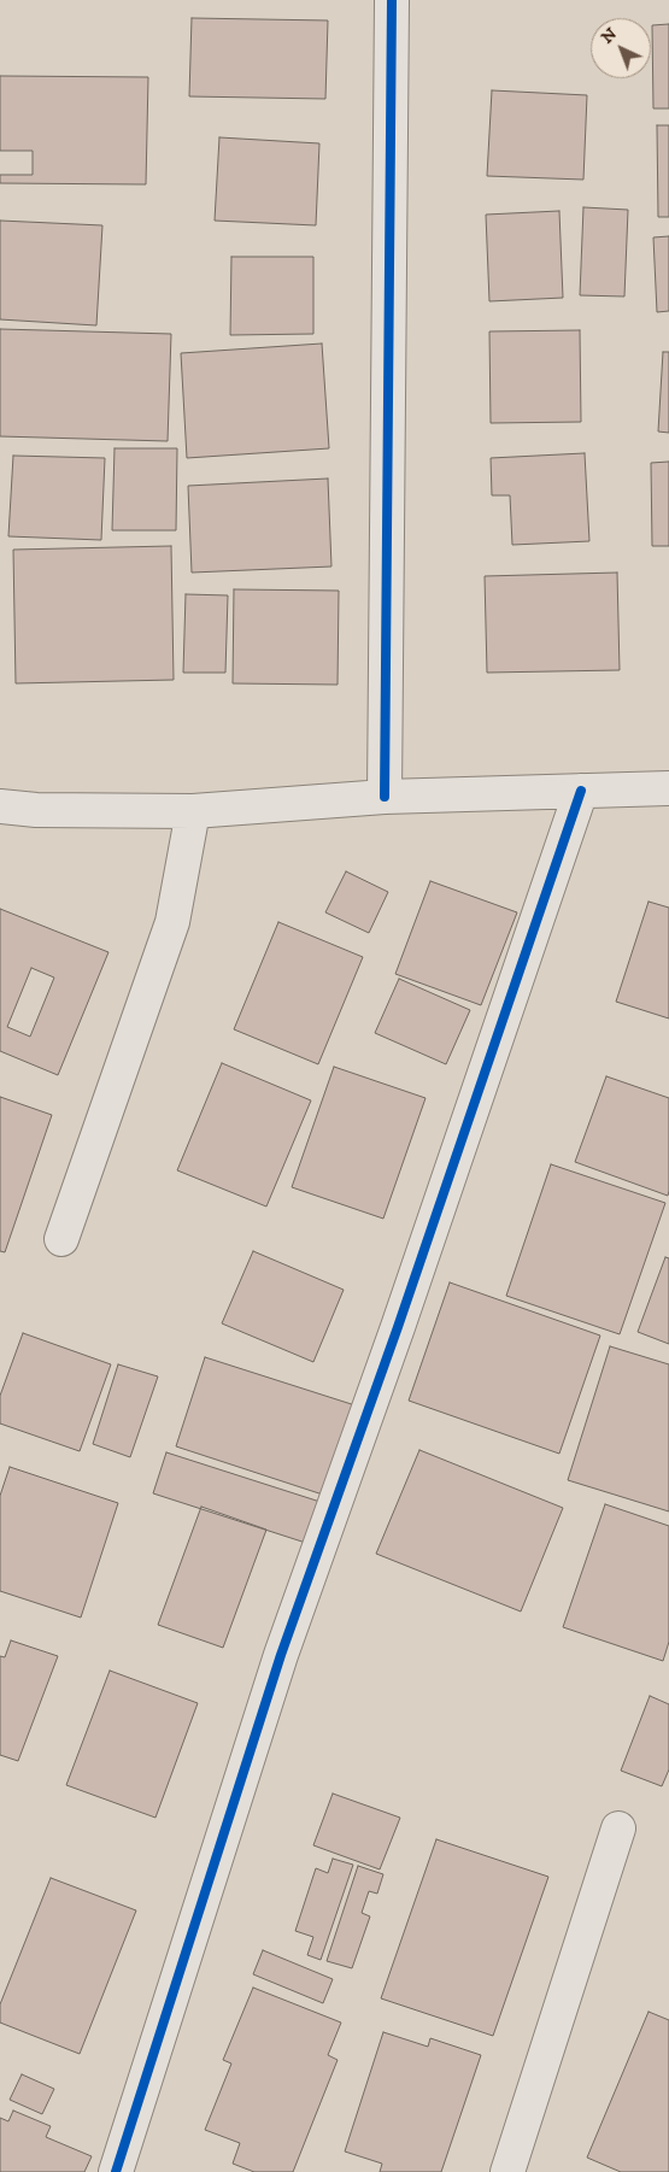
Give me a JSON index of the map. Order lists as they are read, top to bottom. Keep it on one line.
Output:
{"north":"top left"}
